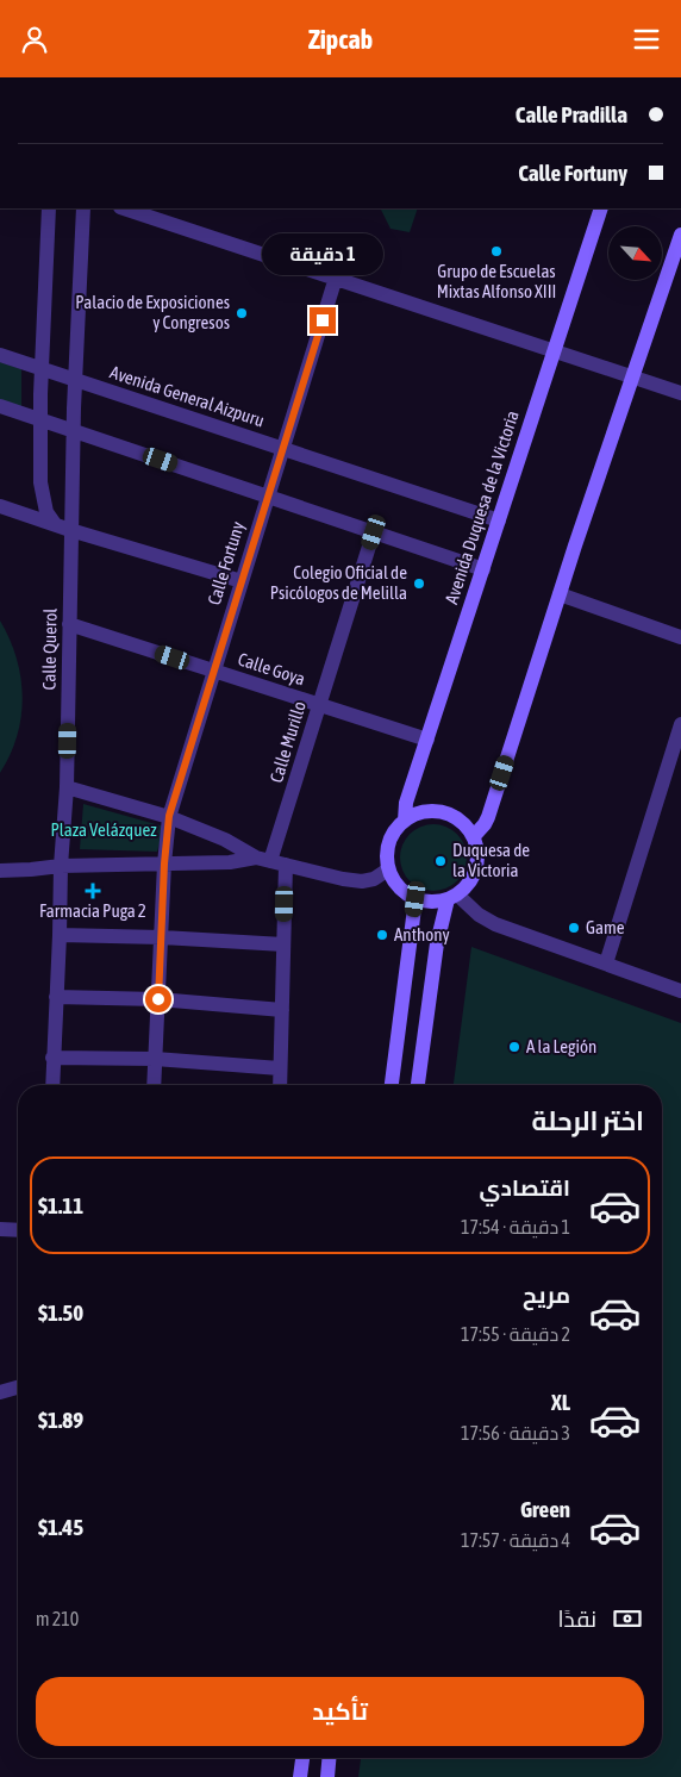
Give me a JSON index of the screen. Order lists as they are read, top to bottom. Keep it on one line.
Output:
{"streets":{"main road":["Avenida Duquesa de la Victoria"],"street":["Avenida General Aizpuru","Calle Fortuny","Calle Querol","Calle Goya","Calle Murillo"]},"crossings":[["Avenida General Aizpuru","Avenida Duquesa de la Victoria"],["Avenida General Aizpuru","Calle Fortuny"],["Avenida General Aizpuru","Calle Querol"],["Avenida Duquesa de la Victoria","Calle Goya"],["Calle Fortuny","Calle Goya"],["Calle Querol","Calle Goya"],["Calle Goya","Calle Murillo"]],"parks":["Plaza Velázquez"],"places":{"other":["Grupo de Escuelas Mixtas Alfonso XIII","Palacio de Exposiciones y Congresos","Colegio Oficial de Psicólogos de Melilla","Duquesa de la Victoria","Game","Anthony","A la Legión"],"health":["Farmacia Puga 2"]},"north":"bottom right","page":{"header":"Zipcab","banner":["Calle Pradilla","Calle Fortuny"],"bubble":"1 دقيقة","heading":"اختر الرحلة","list":[{"name":"اقتصادي","note":"1 دقيقة · 17:54","value":"$1.11"},{"name":"مريح","note":"2 دقيقة · 17:55","value":"$1.50"},{"name":"XL","note":"3 دقيقة · 17:56","value":"$1.89"},{"name":"Green","note":"4 دقيقة · 17:57","value":"$1.45"}],"pay":["نقدًا","210 m"],"buttons":"تأكيد"}}
